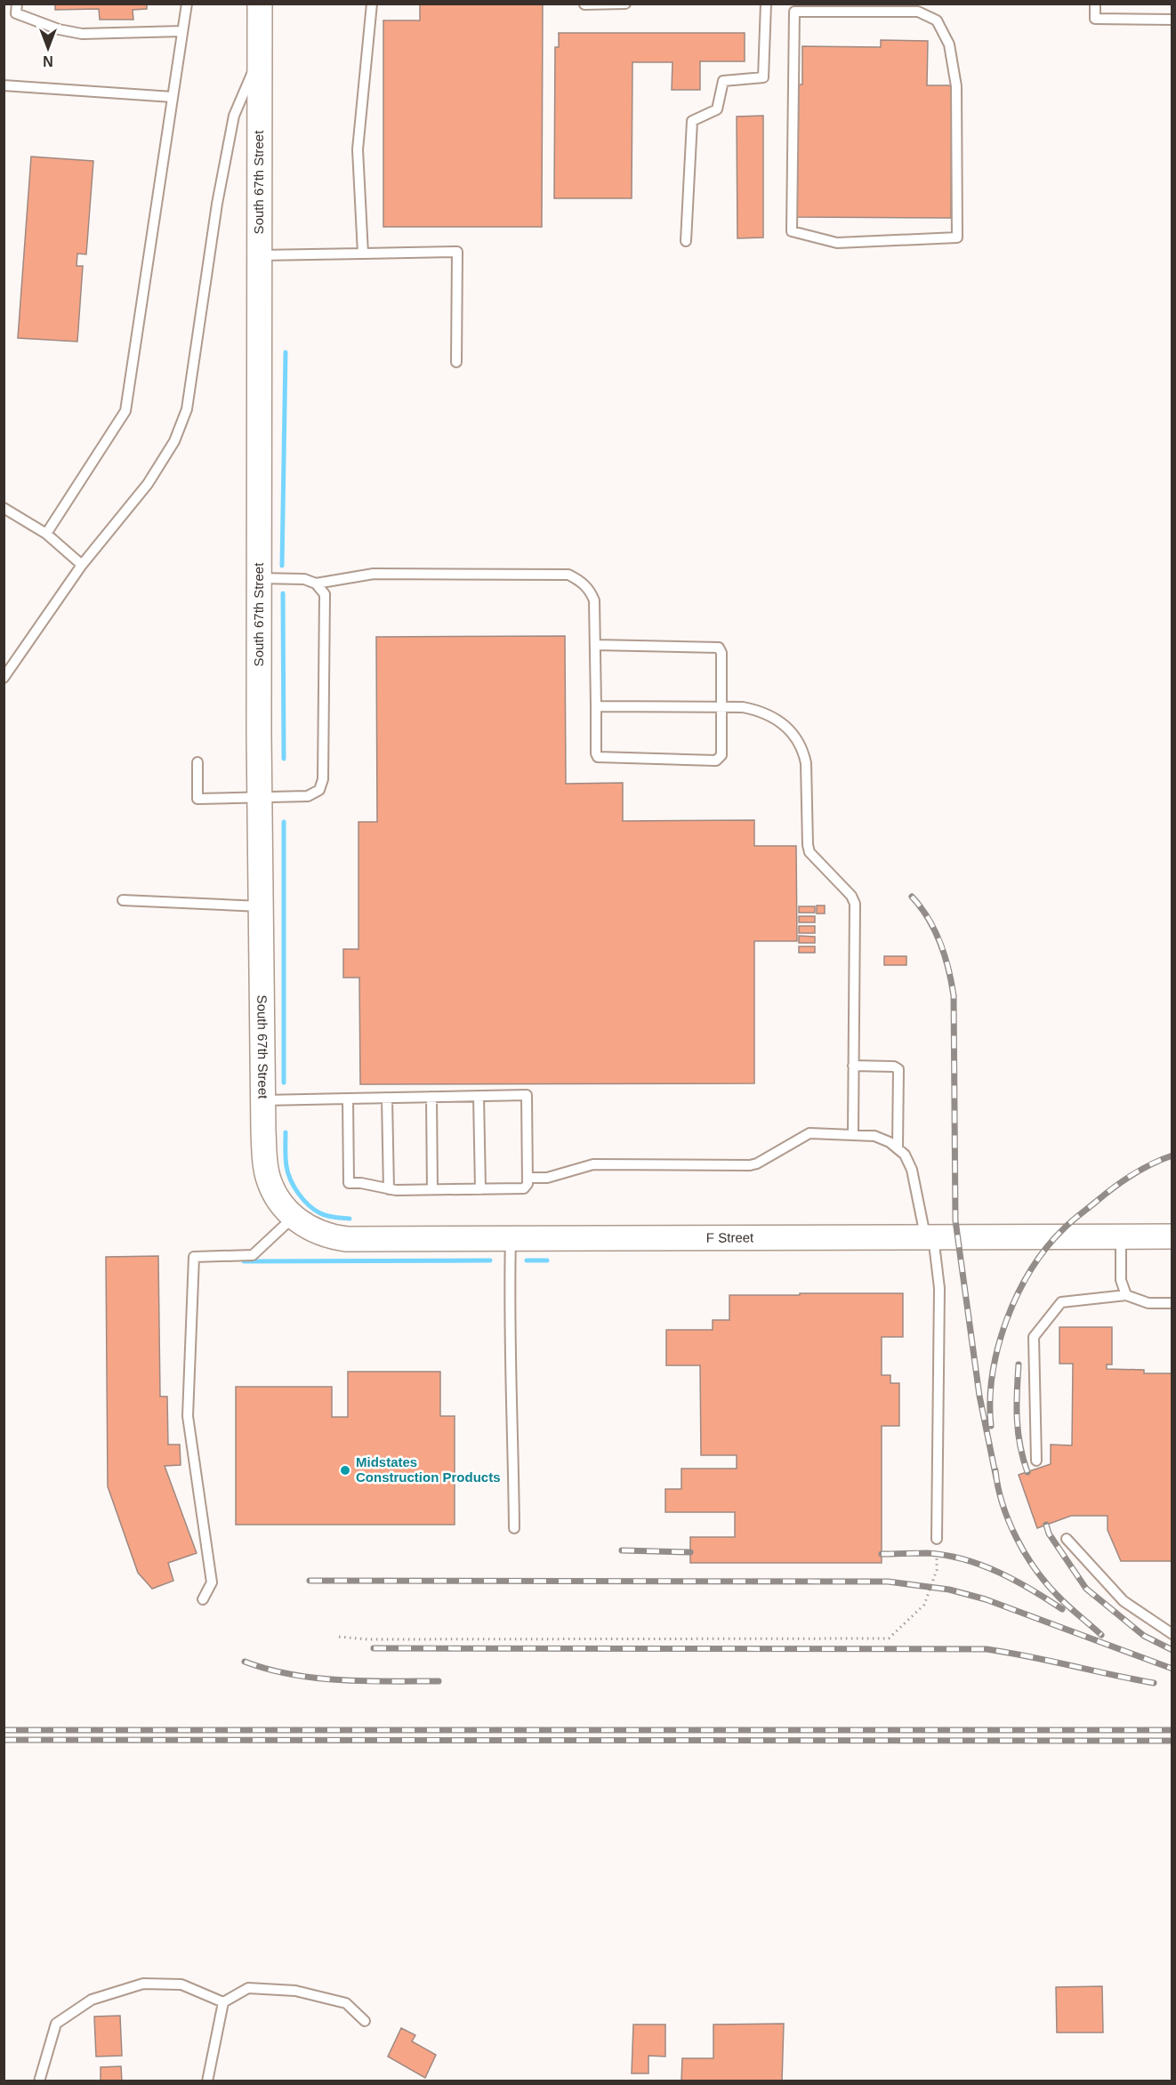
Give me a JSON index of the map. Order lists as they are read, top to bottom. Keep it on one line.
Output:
{"streets":{"street":["South 67th Street","F Street"]},"crossings":[["South 67th Street","F Street"]],"places":["Midstates Construction Products"],"north":"bottom"}
